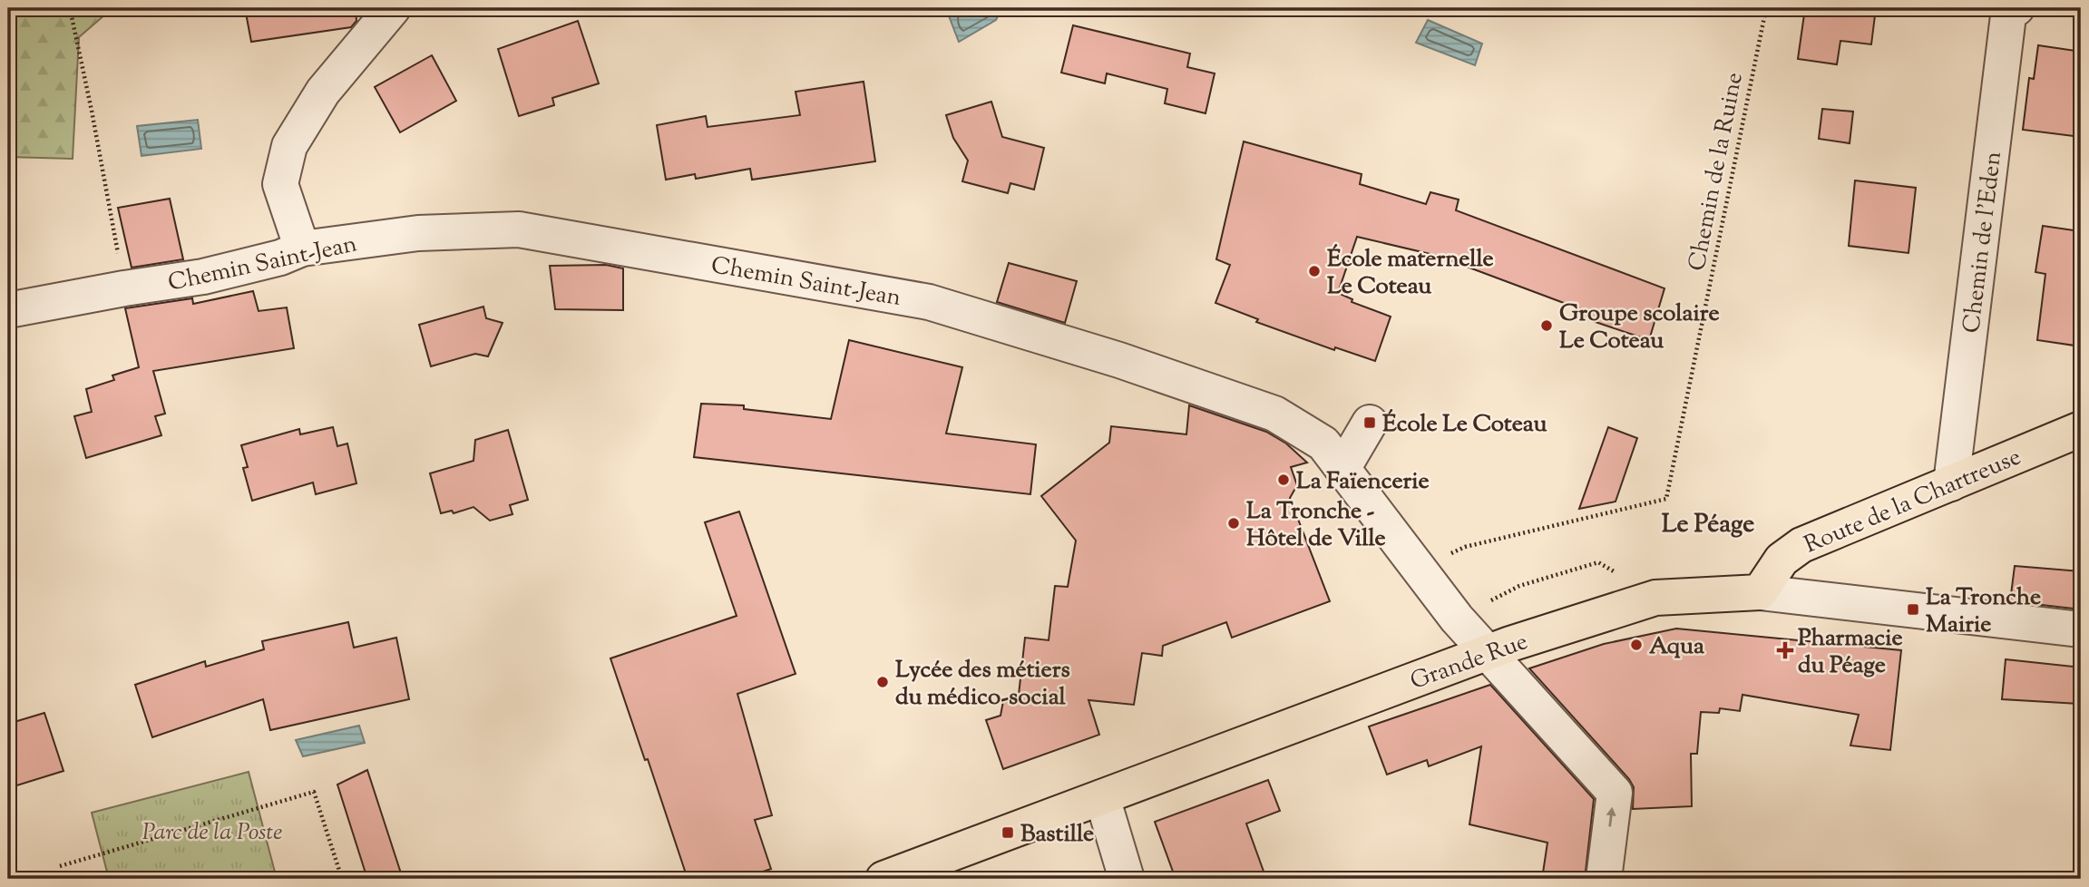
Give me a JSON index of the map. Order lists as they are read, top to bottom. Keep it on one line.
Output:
{"streets":{"main road":["Route de la Chartreuse","Grande Rue"],"street":["Chemin de l'Eden","Chemin Saint-Jean"],"path":["Chemin de la Ruine"]},"crossings":[["Chemin de la Ruine","Chemin Saint-Jean"],["Chemin de l'Eden","Route de la Chartreuse"],["Chemin Saint-Jean","Grande Rue"],["Route de la Chartreuse","Grande Rue"]],"districts":["Le Péage"],"parks":["Parc de la Poste"],"places":{"other":["École maternelle Le Coteau","Groupe scolaire Le Coteau","La Faïencerie","La Tronche - Hôtel de Ville","Aqua","Lycée des métiers du médico-social"],"transit":["École Le Coteau","La Tronche Mairie","Bastille"],"health":["Pharmacie du Péage"]}}
